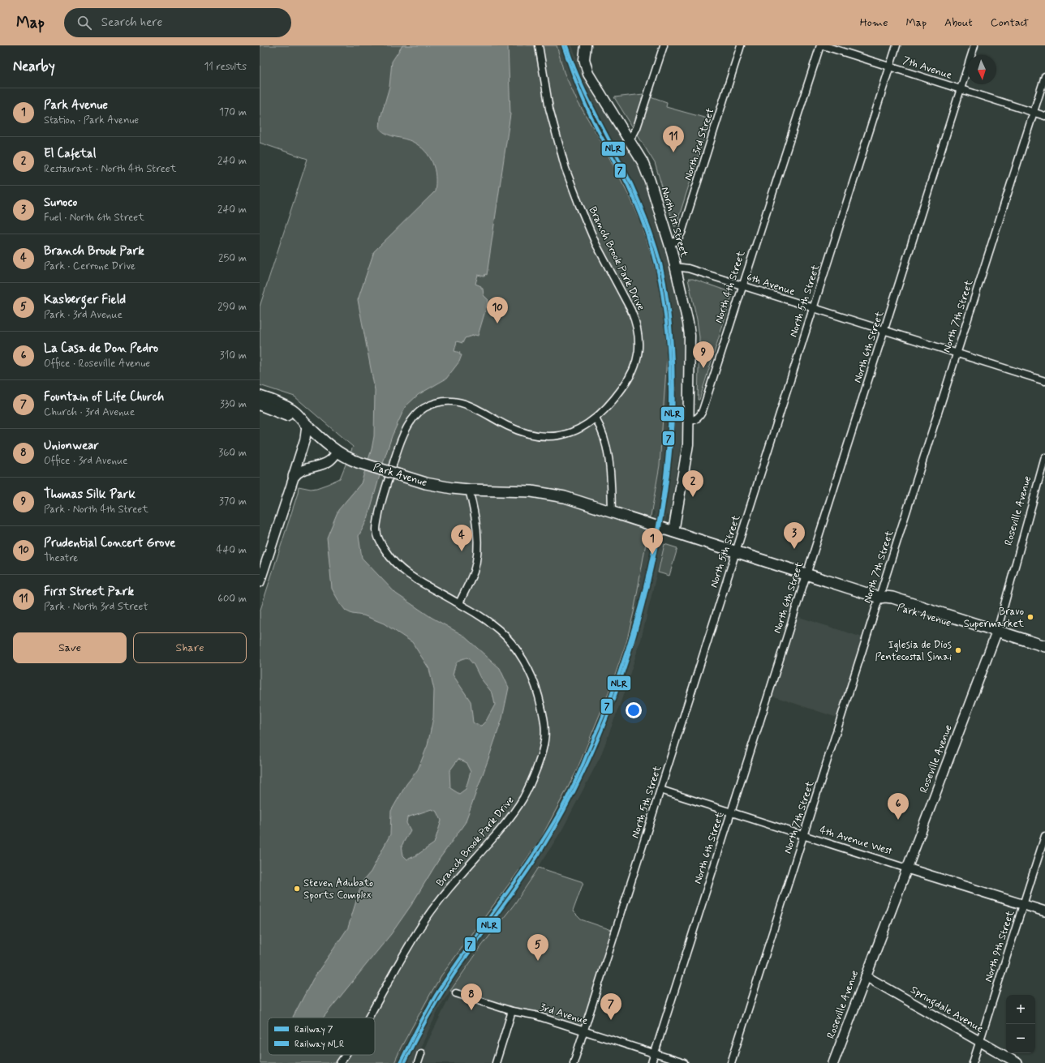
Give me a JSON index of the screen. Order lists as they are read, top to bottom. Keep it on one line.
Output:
{"streets":{"main road":["North 1st Street","Park Avenue"],"street":["7th Avenue","North 3rd Street","Branch Brook Park Drive","6th Avenue","North 4th Street","North 5th Street","North 7th Street","North 6th Street","Roseville Avenue","4th Avenue West","North 9th Street","Springdale Avenue","3rd Avenue"]},"crossings":[["7th Avenue","North 5th Street"],["7th Avenue","North 7th Street"],["7th Avenue","North 6th Street"],["North 3rd Street","North 1st Street"],["North 1st Street","6th Avenue"],["North 1st Street","North 4th Street"],["6th Avenue","North 4th Street"],["6th Avenue","North 5th Street"],["6th Avenue","North 7th Street"],["6th Avenue","North 6th Street"],["North 5th Street","Park Avenue"],["North 5th Street","4th Avenue West"],["North 5th Street","3rd Avenue"],["North 7th Street","Park Avenue"],["North 7th Street","4th Avenue West"],["North 6th Street","Park Avenue"],["North 6th Street","4th Avenue West"],["North 6th Street","3rd Avenue"],["Park Avenue","Roseville Avenue"],["Roseville Avenue","4th Avenue West"],["Roseville Avenue","Springdale Avenue"],["4th Avenue West","North 9th Street"],["North 9th Street","Springdale Avenue"]],"places":["Bravo Supermarket","Iglesia de Dios Pentecostal Sinai","Steven Adubato Sports Complex"],"lines":["rail line 7","rail line NLR"],"legend":["Railway 7","Railway NLR"],"north":"bottom","page":{"header":"Map","search":"Search here","nav":["Home","Map","About","Contact"],"heading":["Nearby","11 results"],"list":[{"mark":"1","name":"Park Avenue","note":"Station · Park Avenue","value":"170 m"},{"mark":"2","name":"El Cafetal","note":"Restaurant · North 4th Street","value":"240 m"},{"mark":"3","name":"Sunoco","note":"Fuel · North 6th Street","value":"240 m"},{"mark":"4","name":"Branch Brook Park","note":"Park · Cerrone Drive","value":"250 m"},{"mark":"5","name":"Kasberger Field","note":"Park · 3rd Avenue","value":"290 m"},{"mark":"6","name":"La Casa de Don Pedro","note":"Office · Roseville Avenue","value":"310 m"},{"mark":"7","name":"Fountain of Life Church","note":"Church · 3rd Avenue","value":"330 m"},{"mark":"8","name":"Unionwear","note":"Office · 3rd Avenue","value":"360 m"},{"mark":"9","name":"Thomas Silk Park","note":"Park · North 4th Street","value":"370 m"},{"mark":"10","name":"Prudential Concert Grove","note":"Theatre","value":"440 m"},{"mark":"11","name":"First Street Park","note":"Park · North 3rd Street","value":"600 m"}],"pins":["11","10","9","2","3","4","1","6","5","8","7"],"buttons":["Save","Share"],"map_buttons":["+","−"]}}
